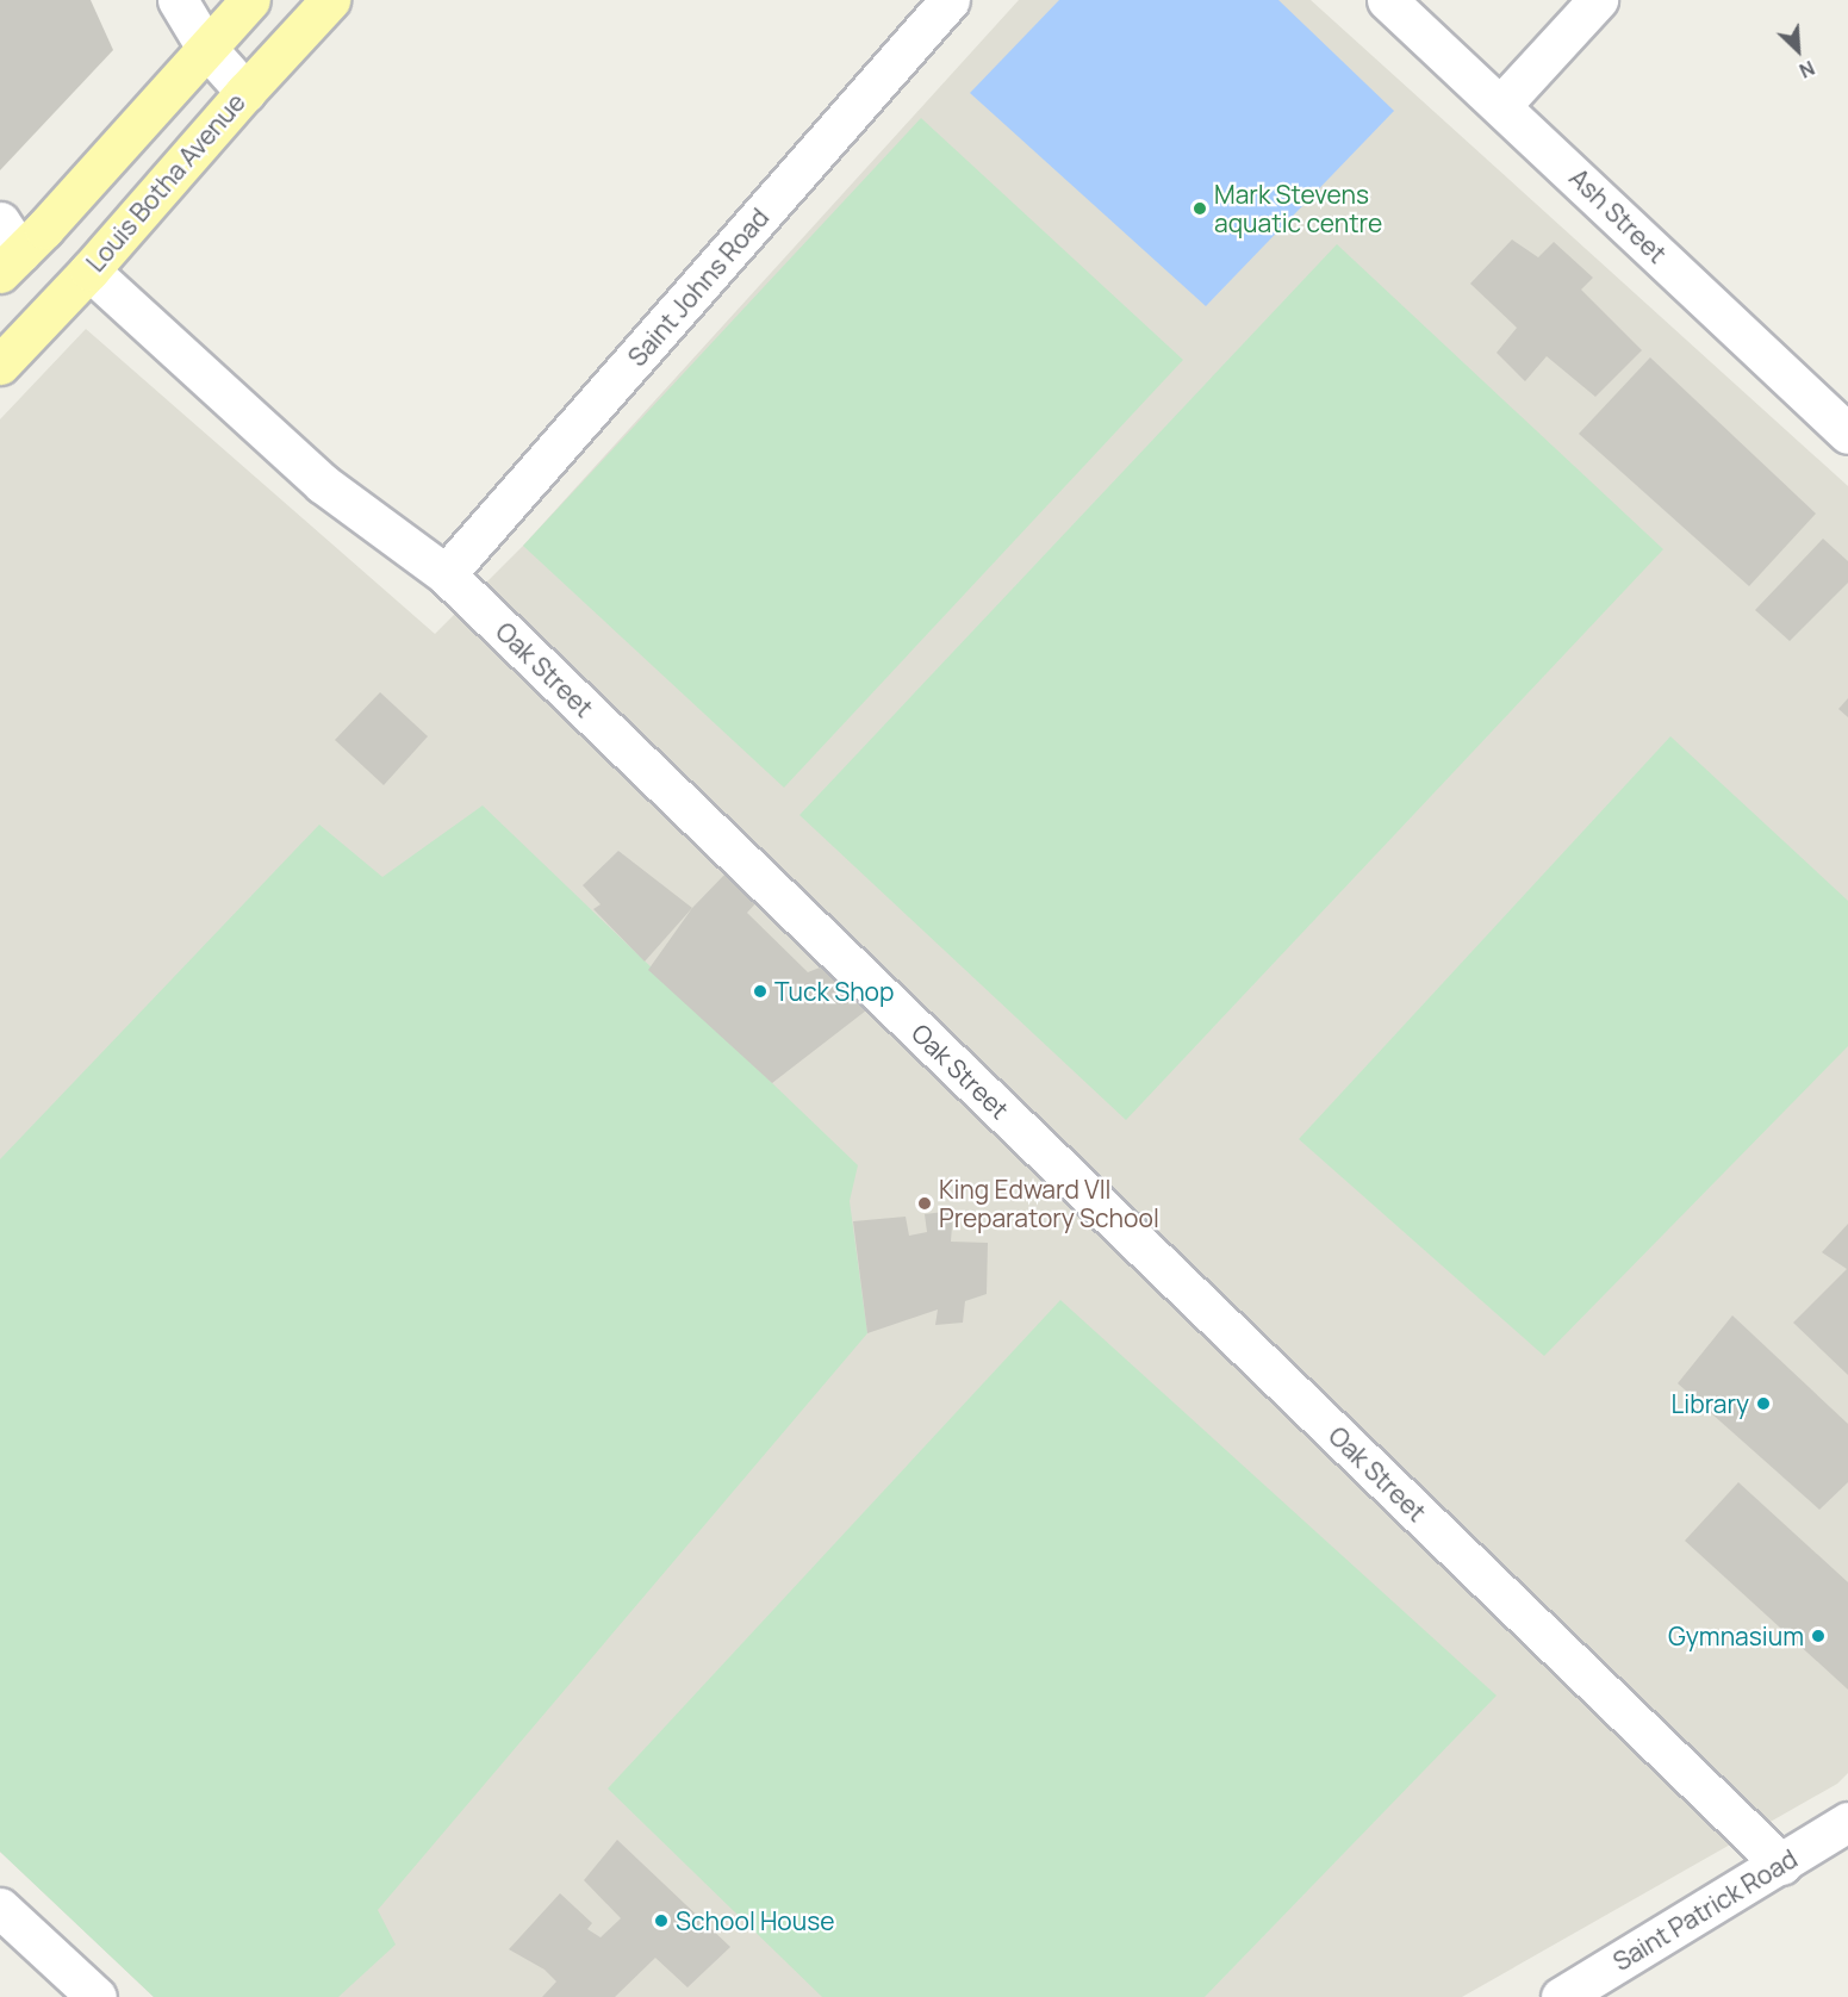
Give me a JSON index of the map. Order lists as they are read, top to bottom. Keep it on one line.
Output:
{"streets":{"main road":["Louis Botha Avenue"],"street":["Ash Street","Saint Johns Road","Oak Street","Saint Patrick Road"]},"crossings":[["Louis Botha Avenue","Oak Street"],["Saint Johns Road","Oak Street"],["Oak Street","Saint Patrick Road"]],"places":["Mark Stevens aquatic centre","Tuck Shop","King Edward VII Preparatory School","Library","Gymnasium","School House"],"north":"bottom right"}
